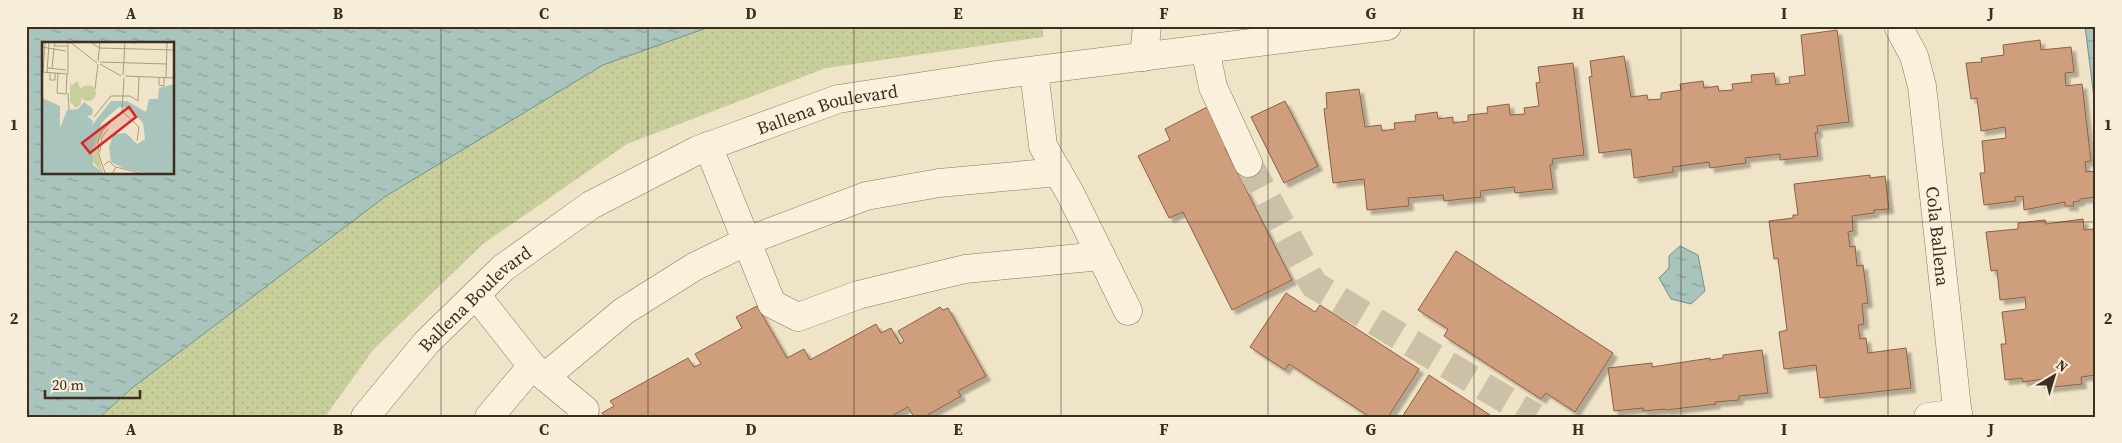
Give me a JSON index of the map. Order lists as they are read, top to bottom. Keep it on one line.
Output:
{"streets":{"street":["Ballena Boulevard","Cola Ballena"]},"scale_bar":"20 m","north":"top right","grid":{"columns":["A","B","C","D","E","F","G","H","I","J"],"rows":["1","2"]}}
